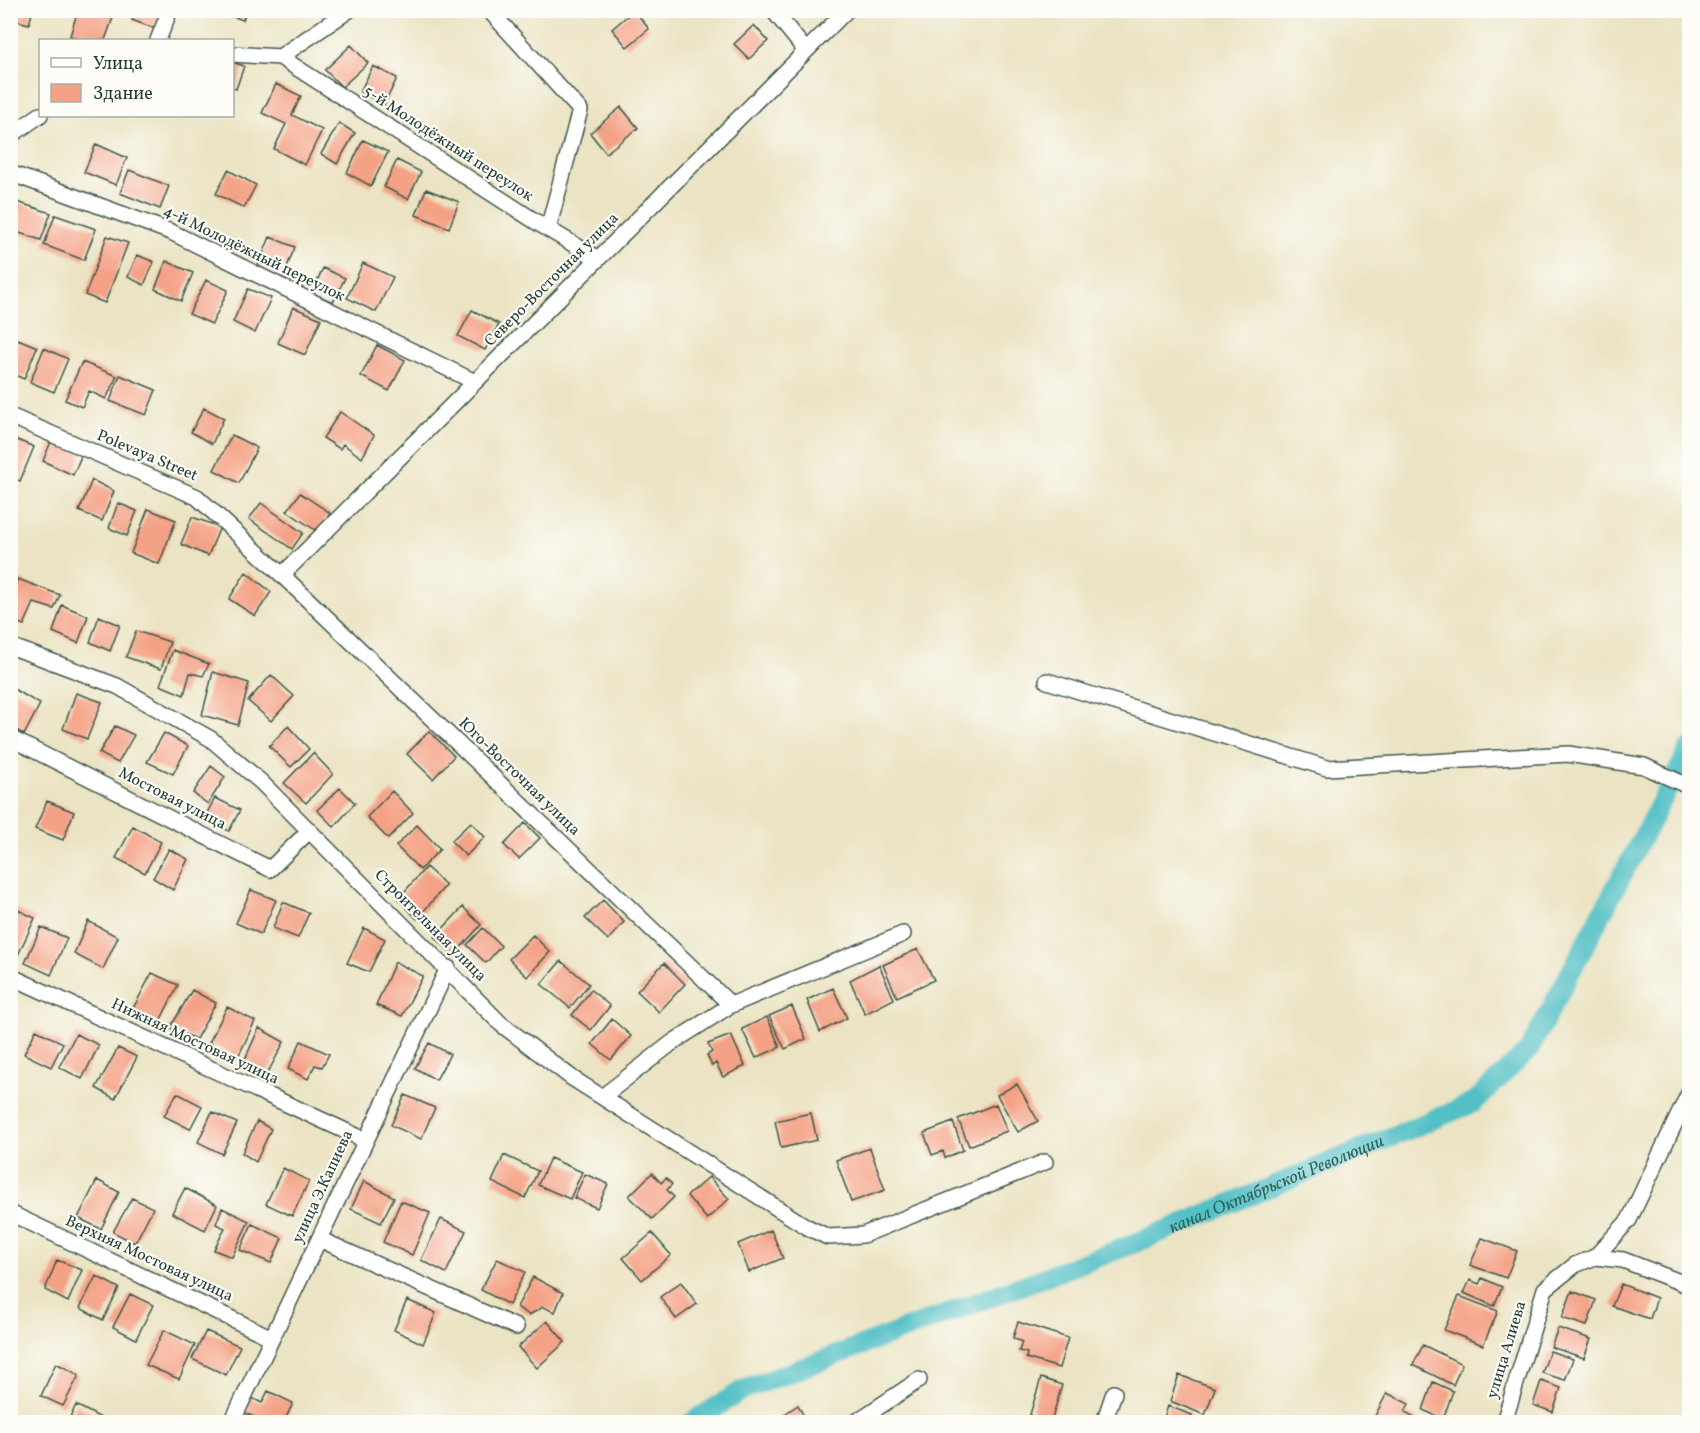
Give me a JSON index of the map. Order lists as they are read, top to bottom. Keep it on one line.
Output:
{"streets":{"street":["5-й Молодёжный переулок","4-й Молодёжный переулок","Северо-Восточная улица","Polevaya Street","Юго-Восточная улица","Мостовая улица","Строительная улица","Нижняя Мостовая улица","улица Э.Капиева","Верхняя Мостовая улица","улица Алиева"]},"crossings":[["5-й Молодёжный переулок","Северо-Восточная улица"],["4-й Молодёжный переулок","Северо-Восточная улица"],["Северо-Восточная улица","Polevaya Street"],["Северо-Восточная улица","Юго-Восточная улица"],["Polevaya Street","Юго-Восточная улица"],["Мостовая улица","Строительная улица"],["Строительная улица","улица Э.Капиева"],["Нижняя Мостовая улица","улица Э.Капиева"],["улица Э.Капиева","Верхняя Мостовая улица"]],"water":["канал Октябрьской Революции"],"legend":["Улица","Здание"]}
